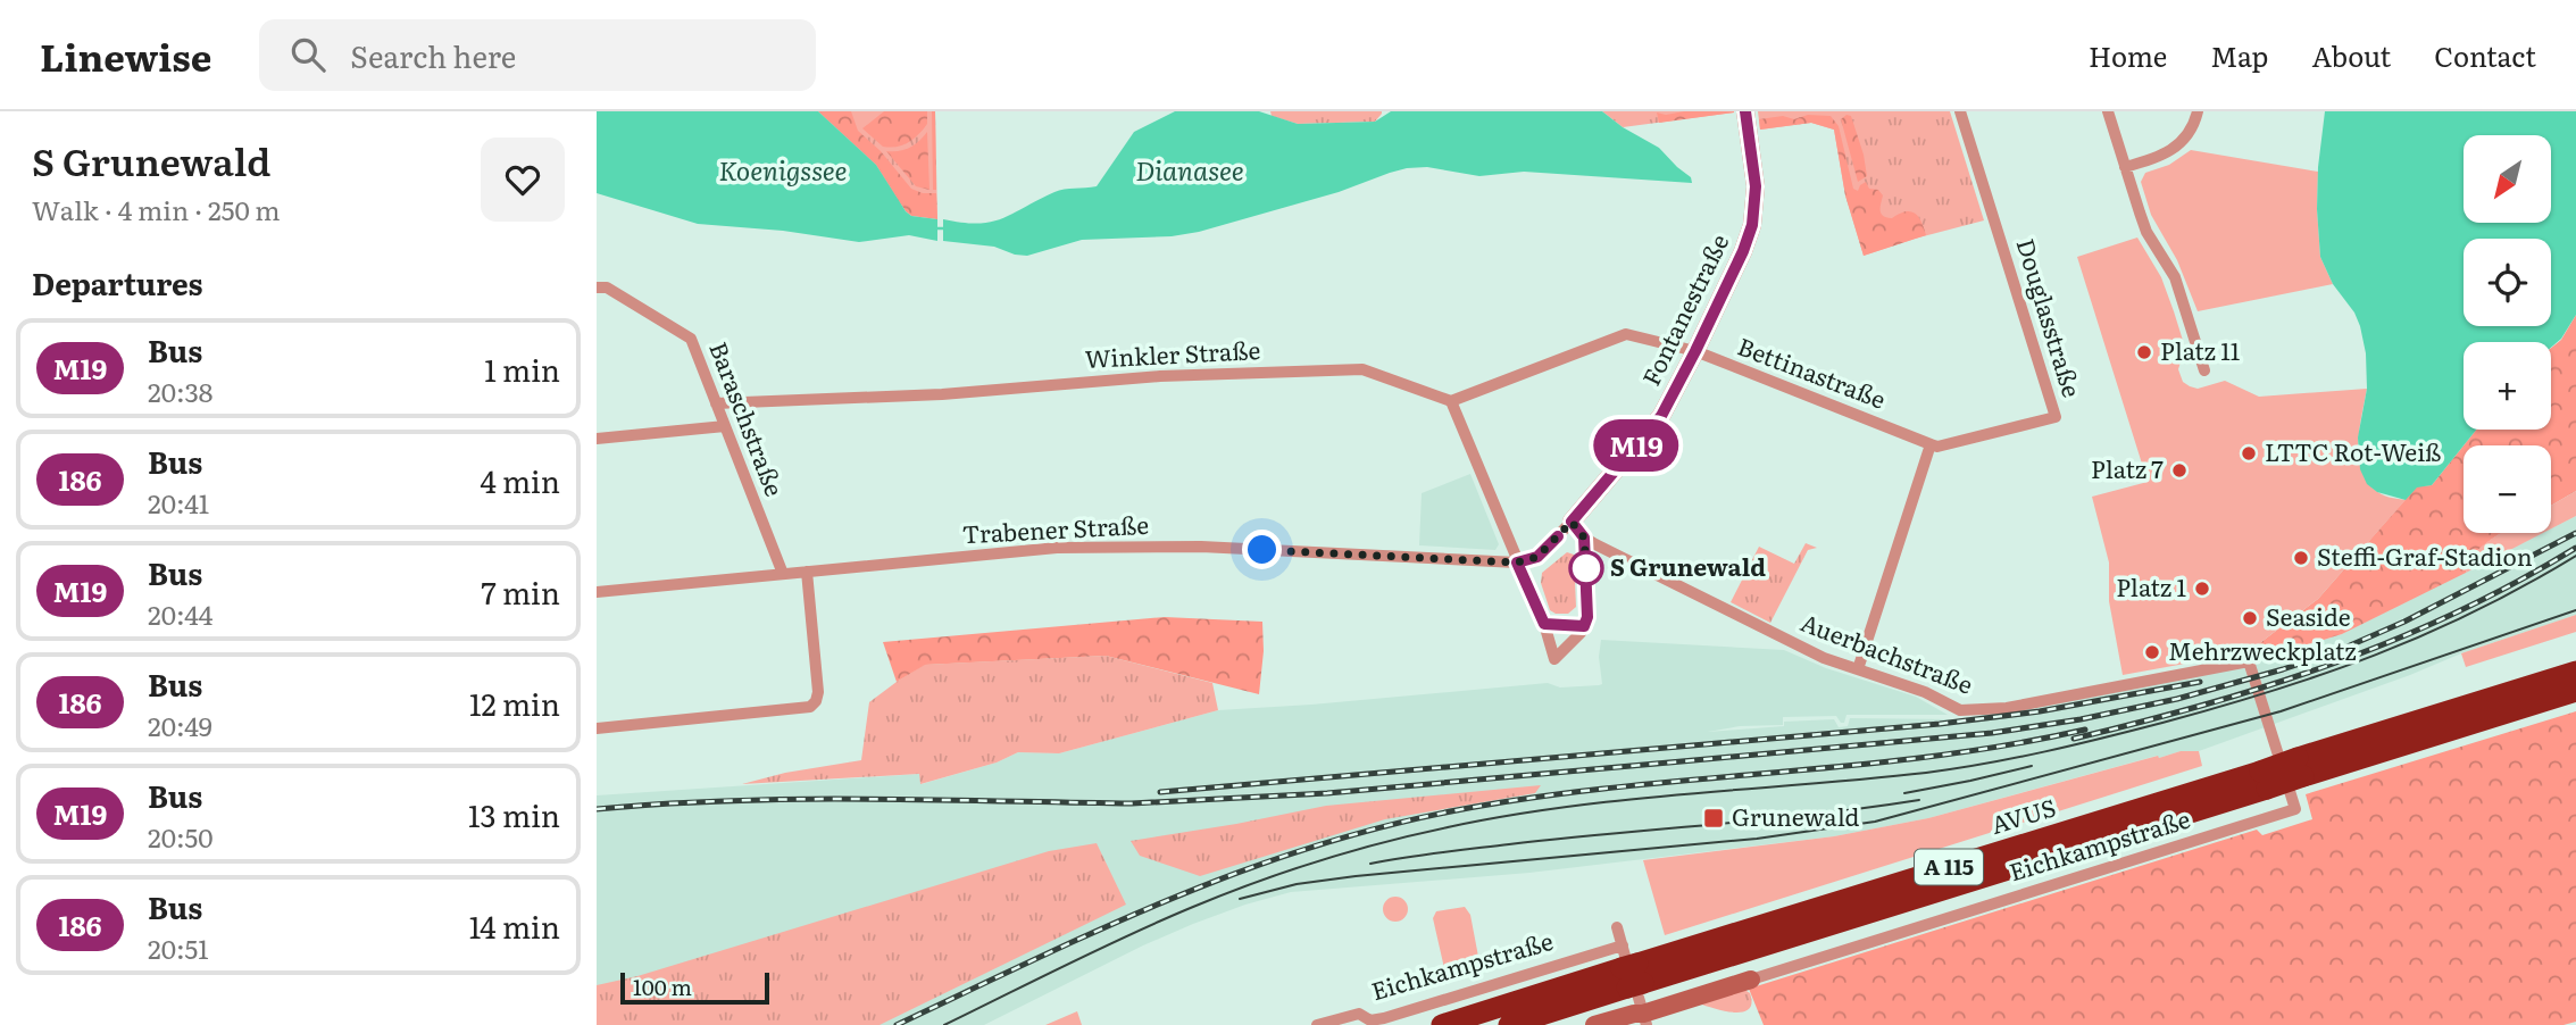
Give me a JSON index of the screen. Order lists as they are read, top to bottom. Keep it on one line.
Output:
{"streets":{"highway":["AVUS","A 115"],"street":["Fontanestraße","Douglasstraße","Winkler Straße","Bettinastraße","Baraschstraße","Trabener Straße","Auerbachstraße","Eichkampstraße"]},"crossings":[["Fontanestraße","Bettinastraße"],["Fontanestraße","Trabener Straße"],["Fontanestraße","Auerbachstraße"],["Douglasstraße","Bettinastraße"],["Winkler Straße","Bettinastraße"],["Winkler Straße","Baraschstraße"],["Baraschstraße","Trabener Straße"],["Auerbachstraße","Eichkampstraße"],["AVUS","Eichkampstraße"]],"water":["Koenigssee","Dianasee"],"places":{"other":["Platz 11","LTTC Rot-Weiß","Platz 7","Steffi-Graf-Stadion","S Grunewald","Platz 1","Seaside","Mehrzweckplatz"],"transit":["Grunewald"]},"lines":["bus line M19"],"scale_bar":"100 m","north":"bottom left","page":{"header":"Linewise","search":"Search here","nav":["Home","Map","About","Contact"],"heading":[["S Grunewald","Walk · 4 min · 250 m"],"Departures"],"on_map":"M19","map_buttons":["+","−"],"list":[{"mark":"M19","name":"Bus","note":"20:38","value":"1 min"},{"mark":"186","name":"Bus","note":"20:41","value":"4 min"},{"mark":"M19","name":"Bus","note":"20:44","value":"7 min"},{"mark":"186","name":"Bus","note":"20:49","value":"12 min"},{"mark":"M19","name":"Bus","note":"20:50","value":"13 min"},{"mark":"186","name":"Bus","note":"20:51","value":"14 min"}],"scale":"100 m"}}
